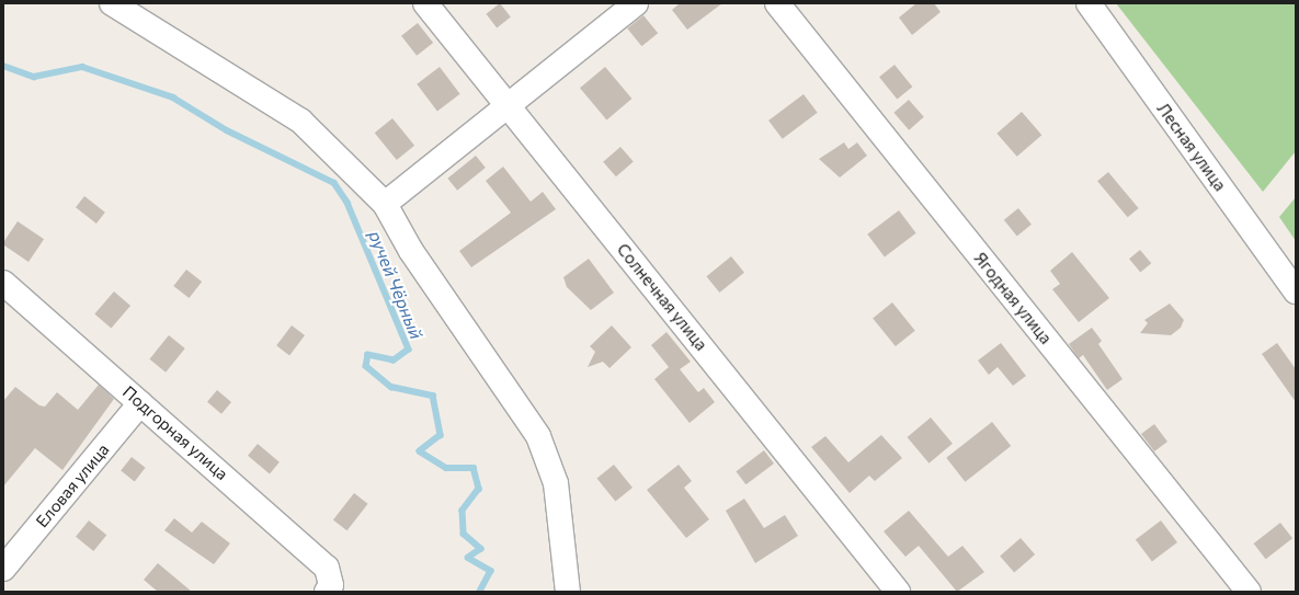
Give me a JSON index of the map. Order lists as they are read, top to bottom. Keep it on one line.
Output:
{"streets":{"street":["Лесная улица","Солнечная улица","Ягодная улица","Подгорная улица","Еловая улица"]},"crossings":[["Подгорная улица","Еловая улица"]],"water":["ручей Чёрный"]}
